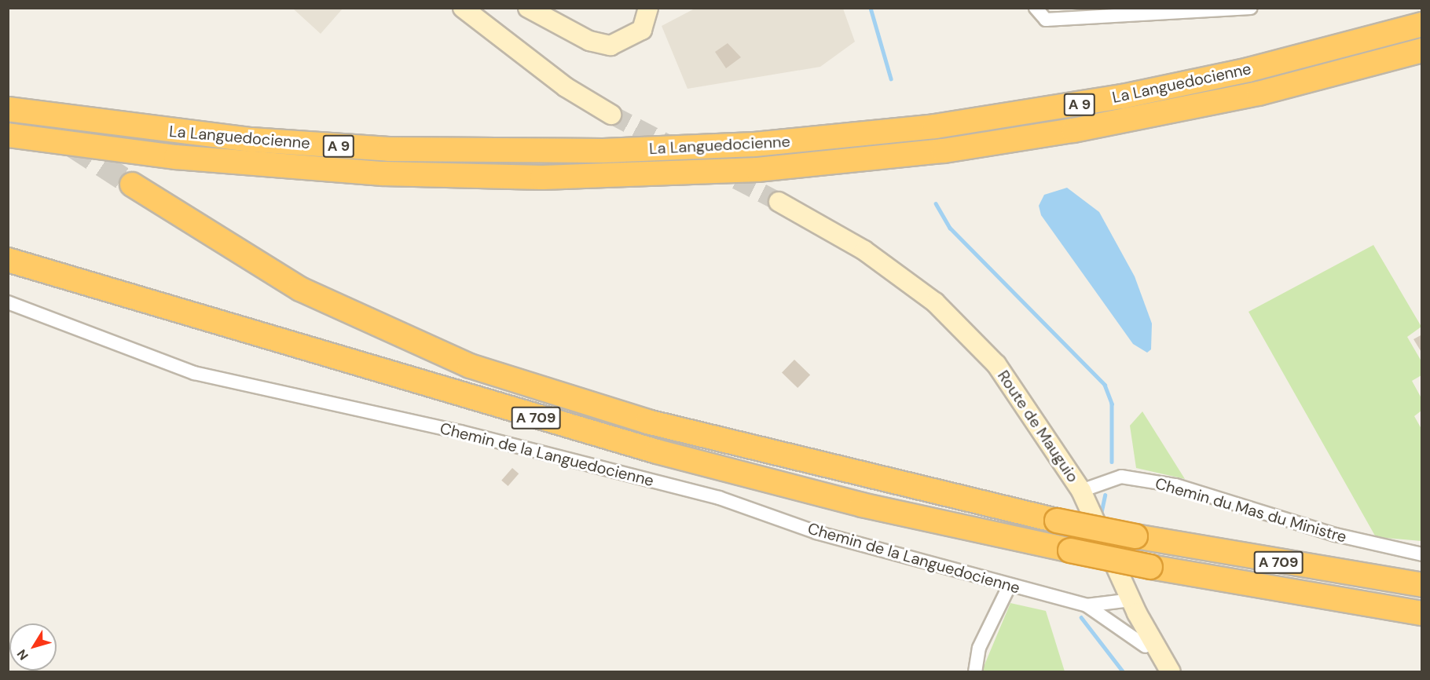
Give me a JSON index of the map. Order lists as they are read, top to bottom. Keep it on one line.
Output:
{"streets":{"highway":["La Languedocienne","A 9","A 709"],"street":["Route de Mauguio","Chemin de la Languedocienne","Chemin du Mas du Ministre"]},"crossings":[["Route de Mauguio","Chemin de la Languedocienne"],["Route de Mauguio","Chemin du Mas du Ministre"]],"north":"bottom left"}
